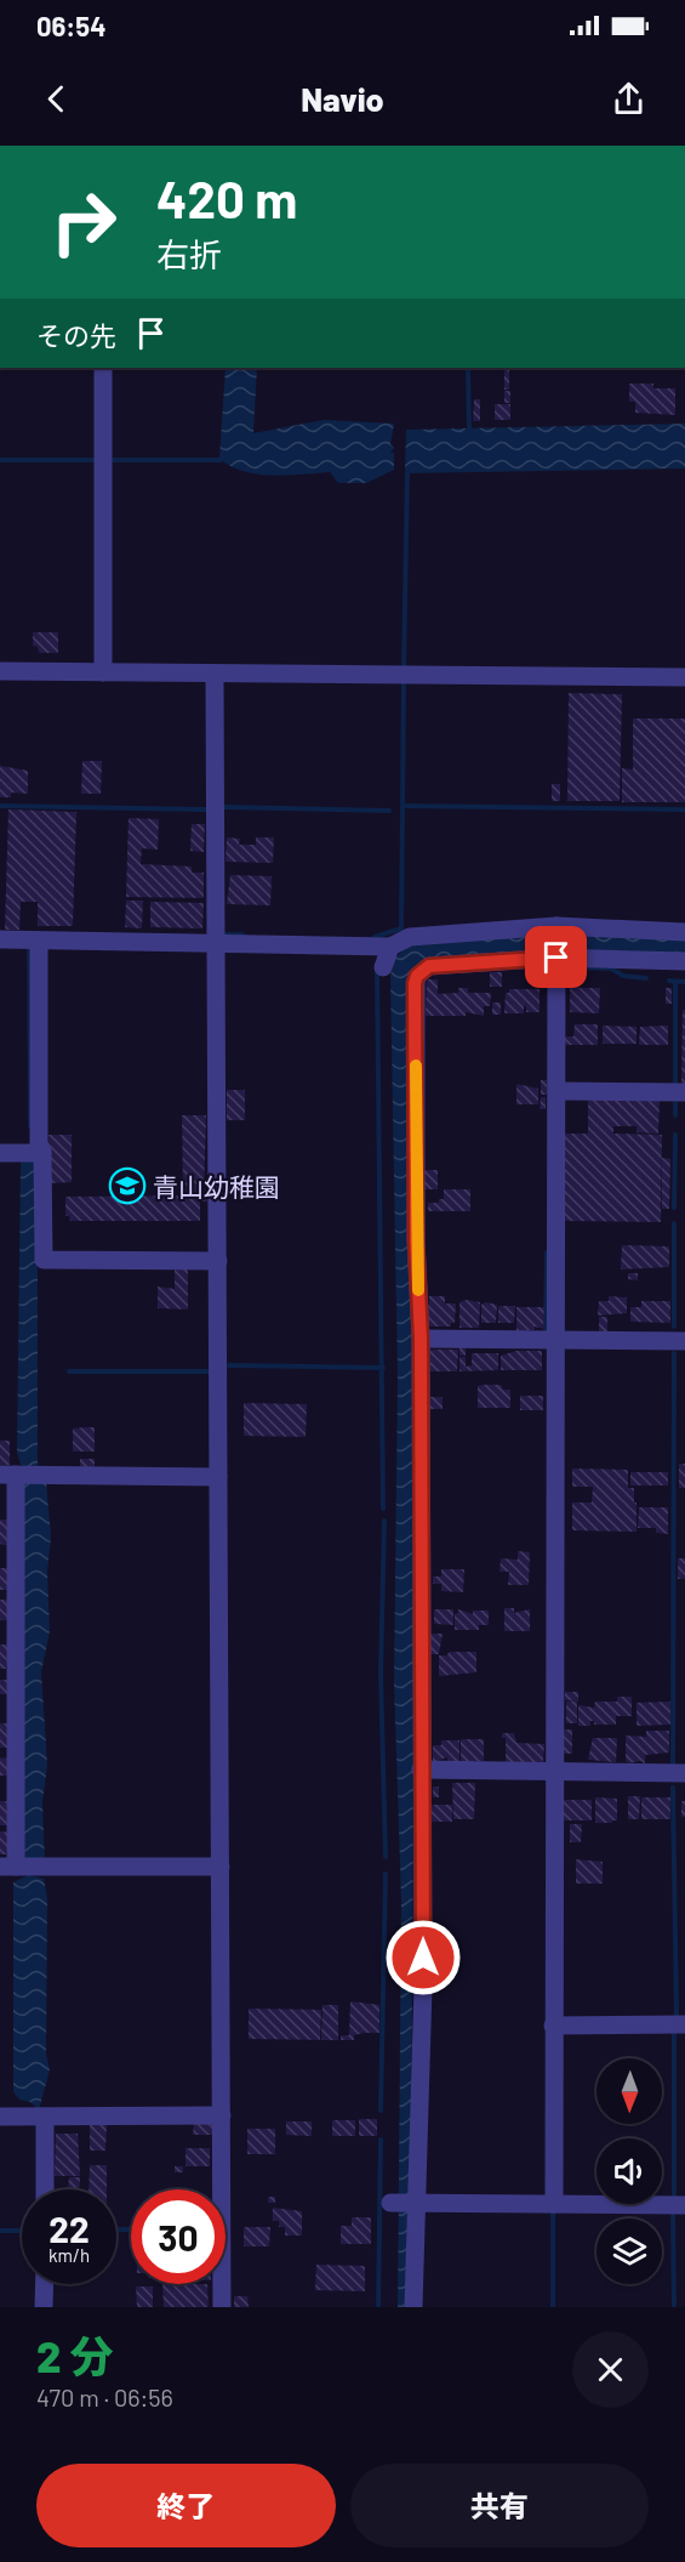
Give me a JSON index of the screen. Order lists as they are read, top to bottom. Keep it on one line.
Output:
{"places":{"school or university":["青山幼稚園"]},"north":"bottom","page":{"status":"06:54","header":"Navio","turn":["420 m","右折"],"then":"その先","speed":"22 km/h","limit":"30","heading":["2 分","470 m · 06:56"],"buttons":["終了","共有"]}}
